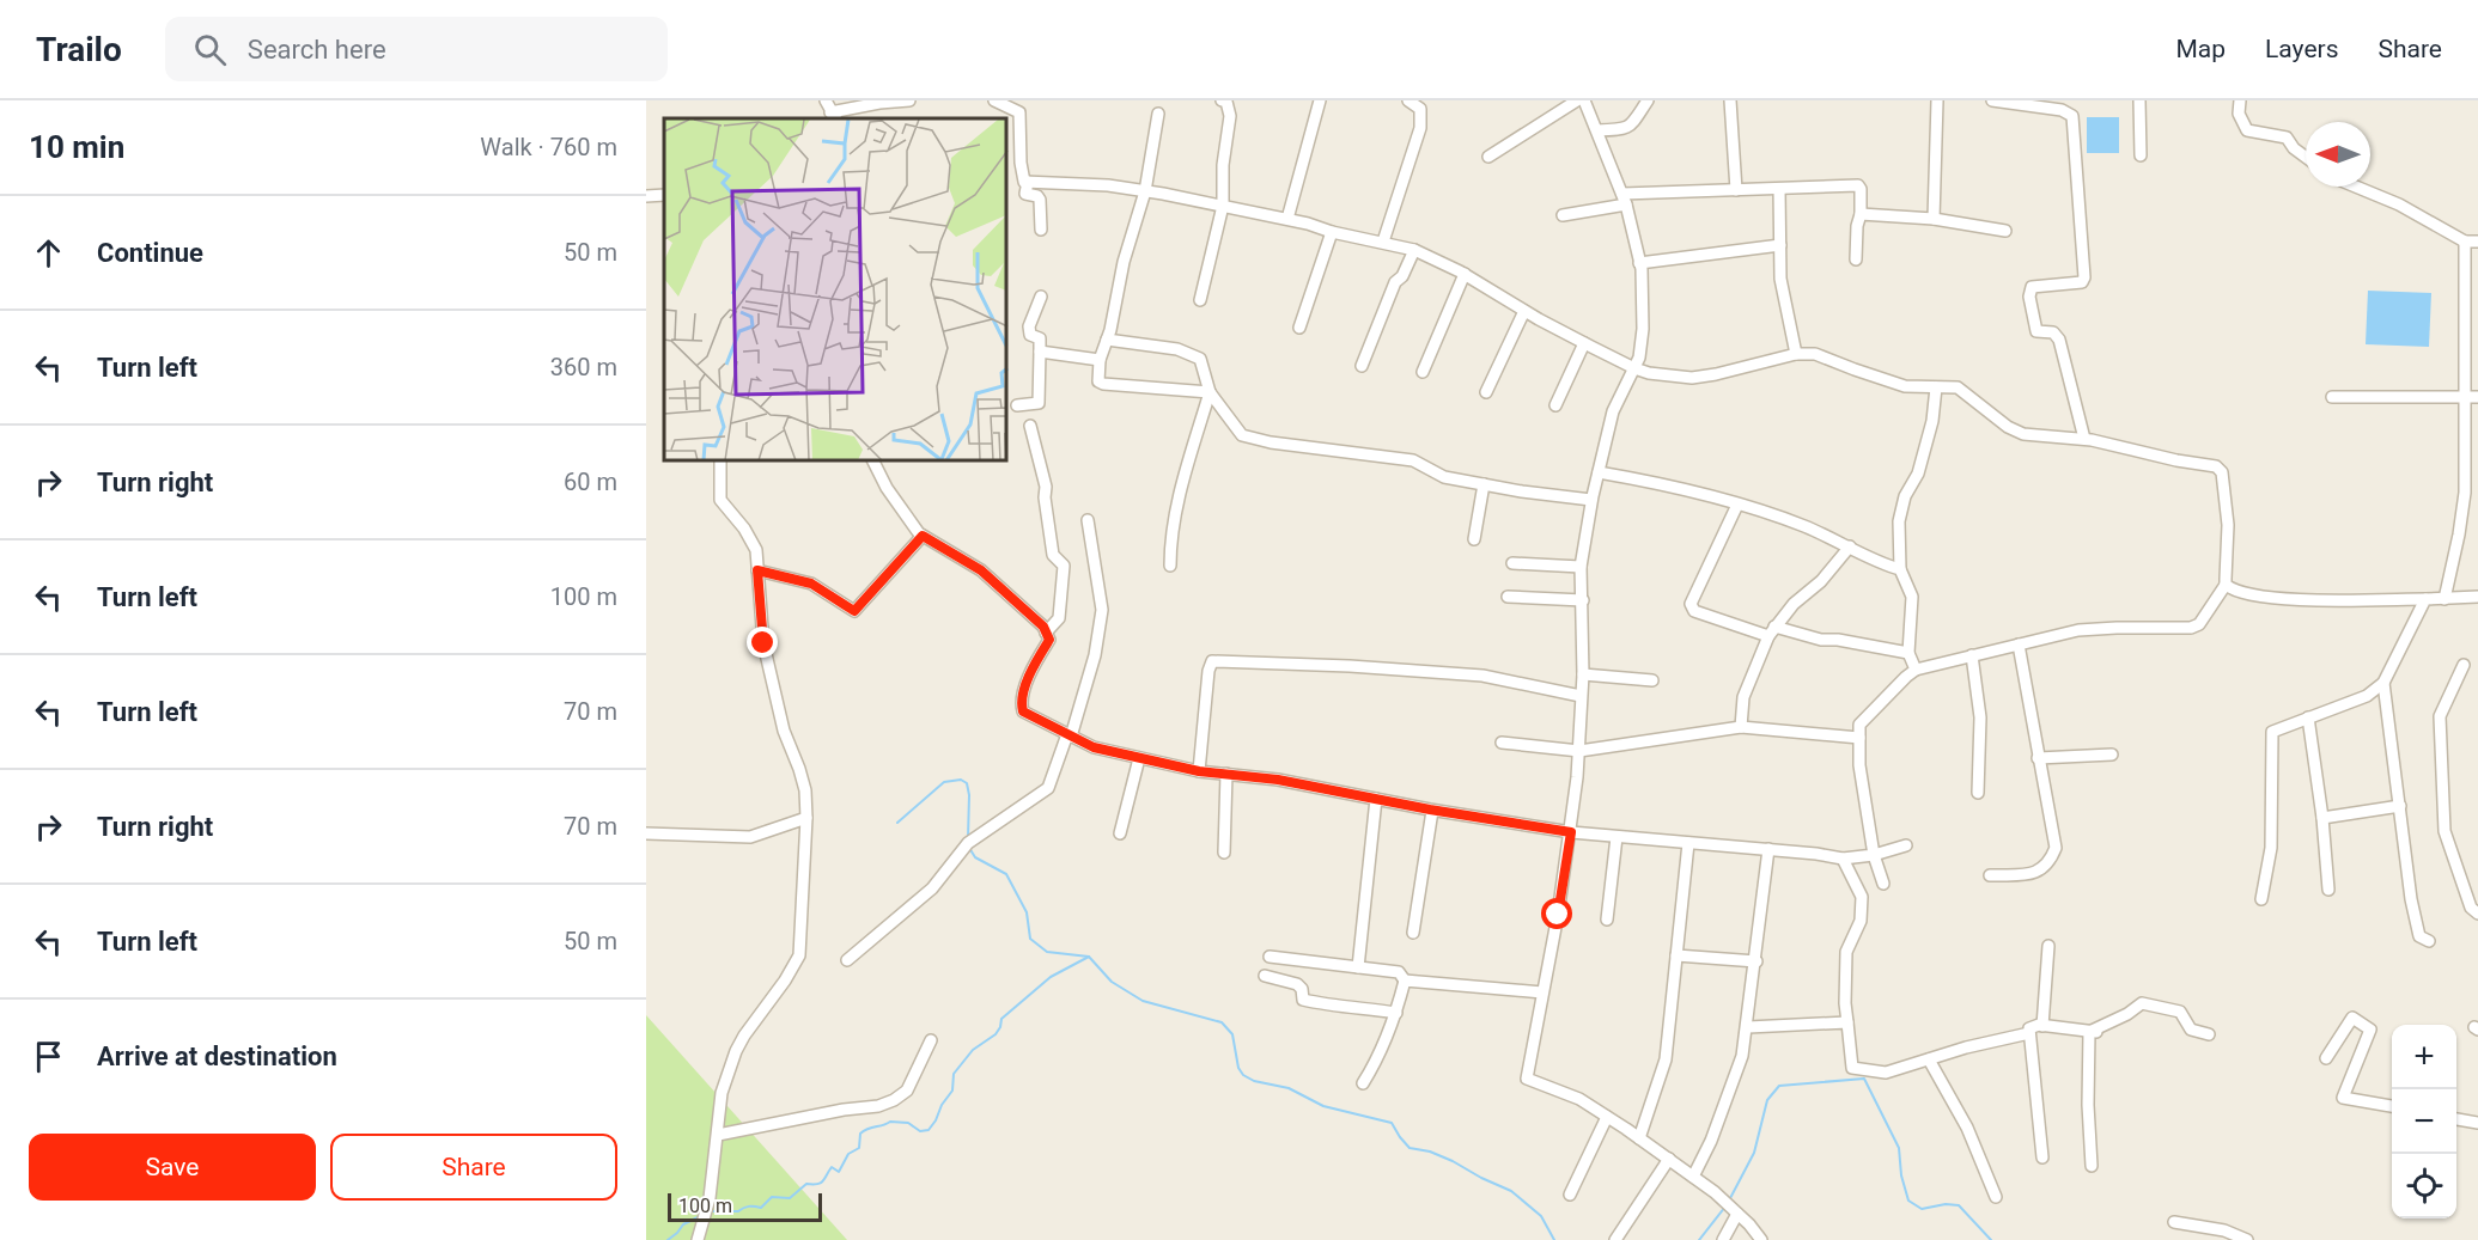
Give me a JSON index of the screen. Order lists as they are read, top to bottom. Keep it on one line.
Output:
{"scale_bar":"100 m","north":"left","page":{"header":"Trailo","search":"Search here","nav":["Map","Layers","Share"],"heading":["10 min","Walk · 760 m"],"list":[["Continue","50 m"],["Turn left","360 m"],["Turn right","60 m"],["Turn left","100 m"],["Turn left","70 m"],["Turn right","70 m"],["Turn left","50 m"],"Arrive at destination"],"map_buttons":["+","−"],"buttons":["Save","Share"],"scale":"100 m"}}
